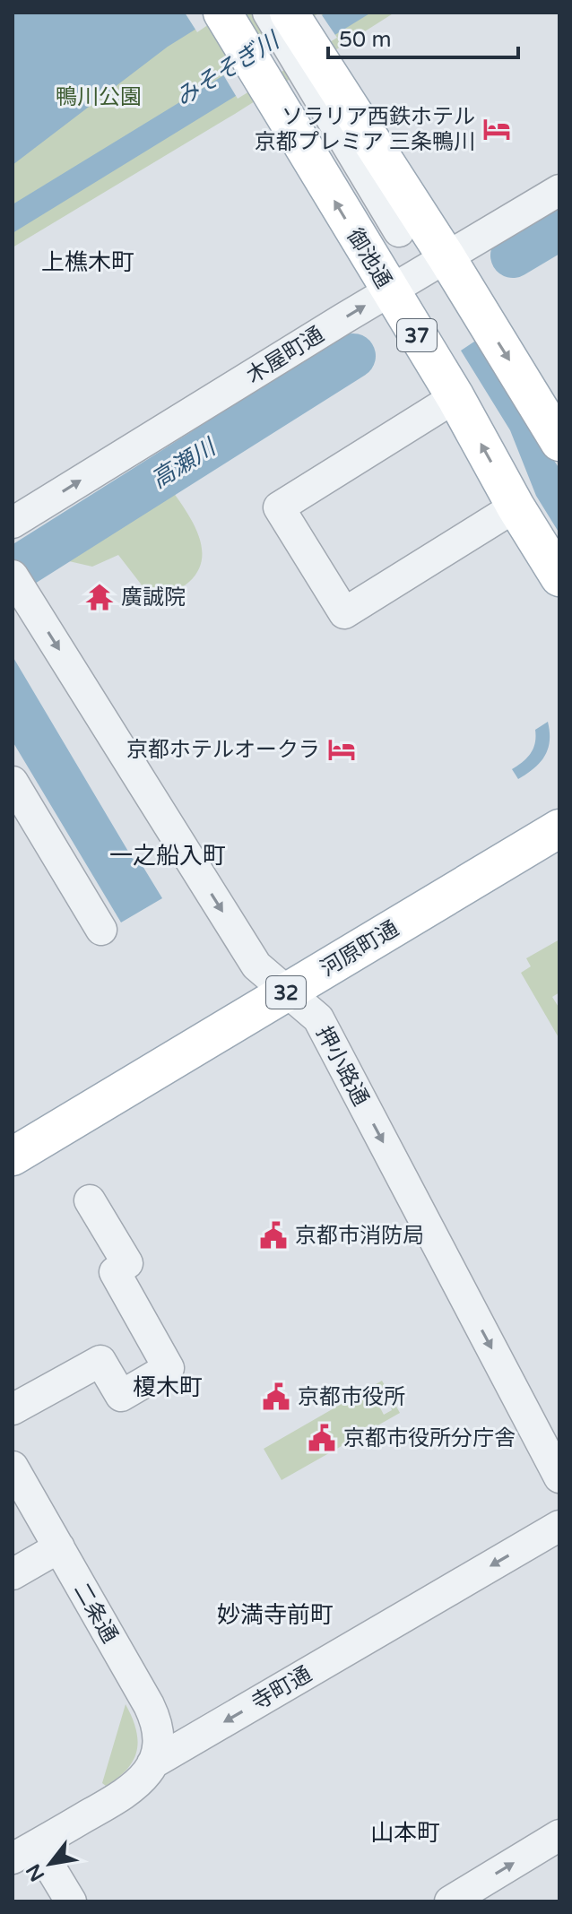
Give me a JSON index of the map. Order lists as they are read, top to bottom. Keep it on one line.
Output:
{"streets":{"main road":["御池通","37","河原町通","32"],"street":["木屋町通","押小路通","二条通","寺町通"]},"crossings":[["御池通","木屋町通"],["河原町通","押小路通"],["二条通","寺町通"]],"one_way":["木屋町通","押小路通"],"districts":["上樵木町","一之船入町","榎木町","妙満寺前町","山本町"],"water":["みそそぎ川","高瀬川"],"parks":["鴨川公園"],"places":{"hotel":["ソラリア西鉄ホテル 京都プレミア 三条鴨川","京都ホテルオークラ"],"temple":["廣誠院"],"public building":["京都市消防局","京都市役所","京都市役所分庁舎"]},"scale_bar":"50 m","north":"bottom left"}
